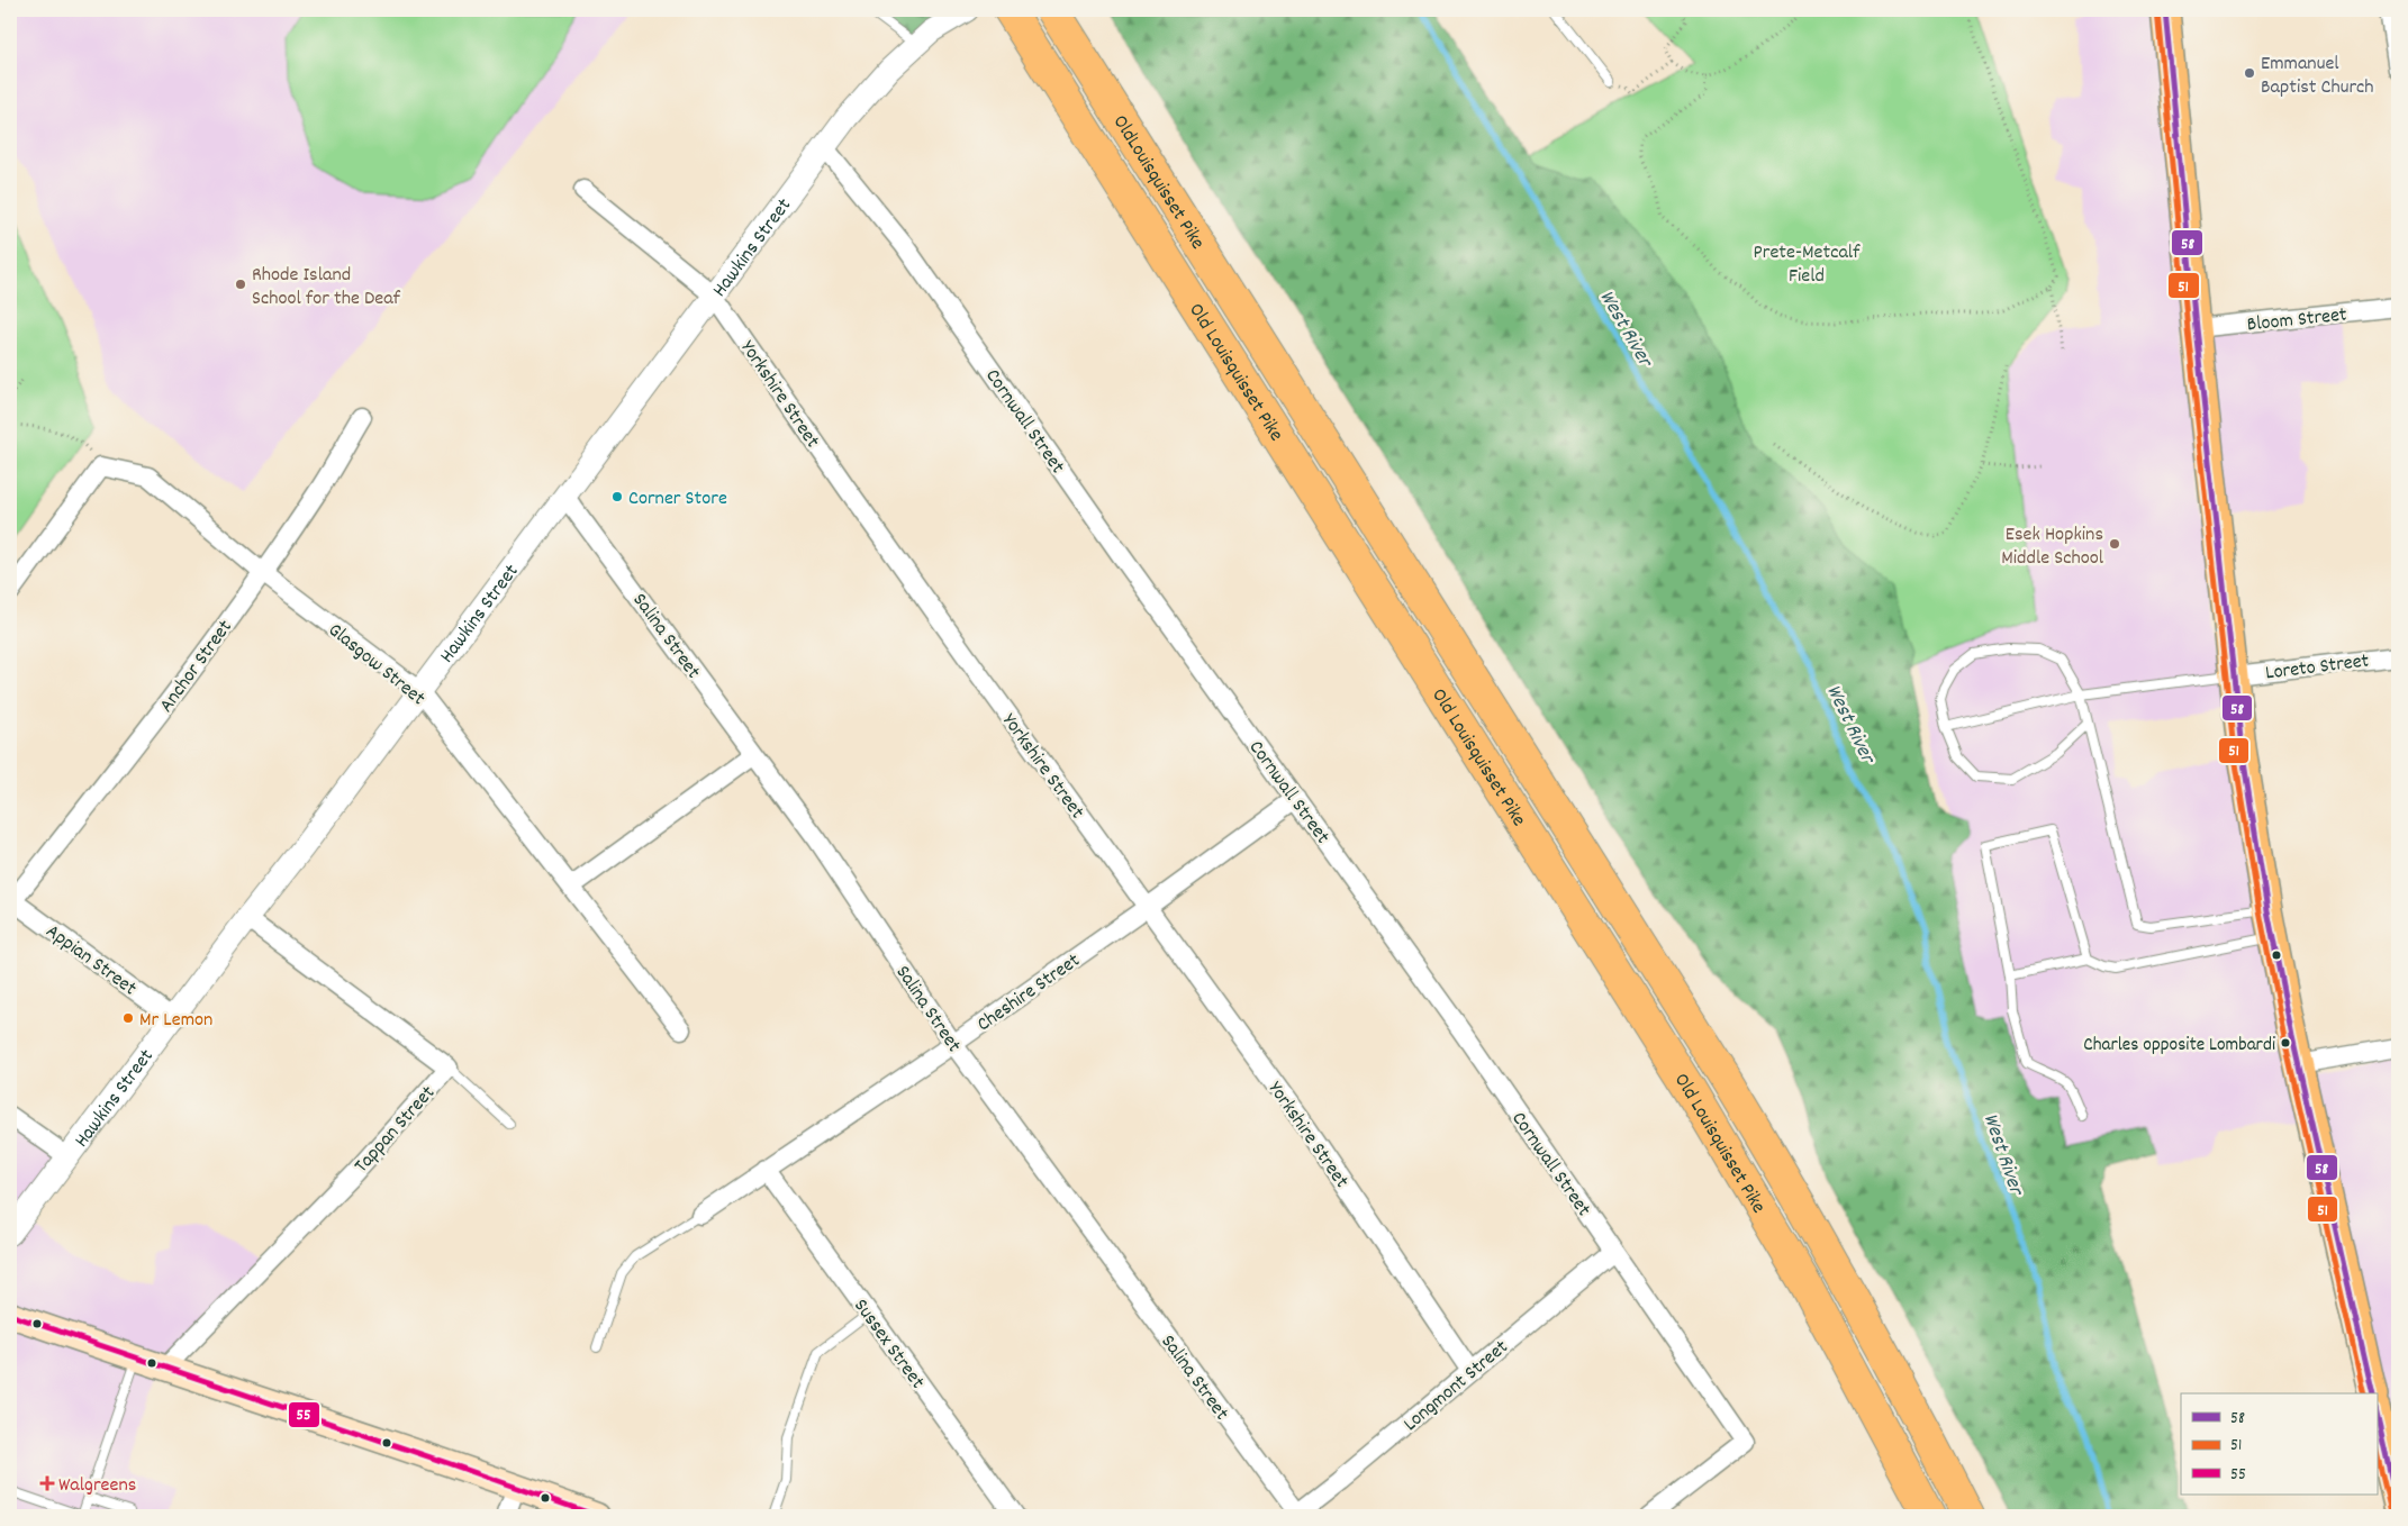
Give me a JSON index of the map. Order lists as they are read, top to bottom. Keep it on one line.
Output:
{"streets":{"highway":["OldLouisquisset Pike","Old Louisquisset Pike"],"street":["Hawkins Street","Bloom Street","Yorkshire Street","Cornwall Street","Salina Street","Glasgow Street","Anchor Street","Loreto Street","Appian Street","Cheshire Street","Tappan Street","Sussex Street","Longmont Street"]},"crossings":[["OldLouisquisset Pike","Old Louisquisset Pike"],["Hawkins Street","Yorkshire Street"],["Hawkins Street","Cornwall Street"],["Hawkins Street","Salina Street"],["Hawkins Street","Glasgow Street"],["Hawkins Street","Appian Street"],["Hawkins Street","Tappan Street"],["Yorkshire Street","Cheshire Street"],["Yorkshire Street","Longmont Street"],["Cornwall Street","Cheshire Street"],["Cornwall Street","Longmont Street"],["Salina Street","Cheshire Street"],["Salina Street","Longmont Street"],["Glasgow Street","Anchor Street"],["Anchor Street","Appian Street"],["Cheshire Street","Sussex Street"]],"water":["West River"],"parks":["Prete-Metcalf Field"],"places":{"other":["Emmanuel Baptist Church","Rhode Island School for the Deaf","Corner Store","Esek Hopkins Middle School","Mr Lemon","Charles opposite Lombardi"],"health":["Walgreens"]},"lines":["transit line 58","transit line 51","transit line 55"],"legend":["58","51","55"]}
